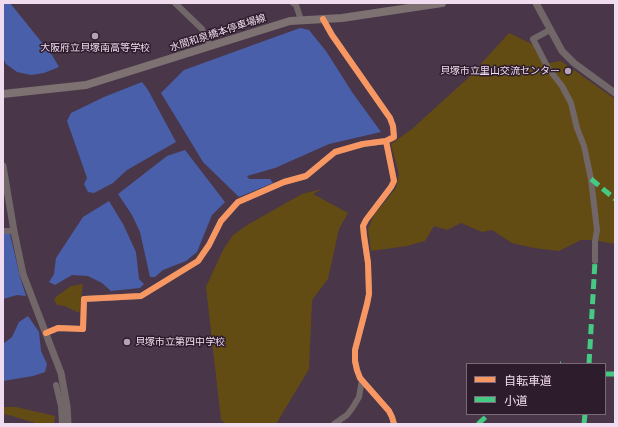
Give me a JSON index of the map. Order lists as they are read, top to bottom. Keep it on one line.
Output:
{"streets":{"main road":["水間和泉橋本停車場線"]},"places":["大阪府立貝塚南高等学校","貝塚市立里山交流センター","貝塚市立第四中学校"],"legend":["自転車道","小道"]}
